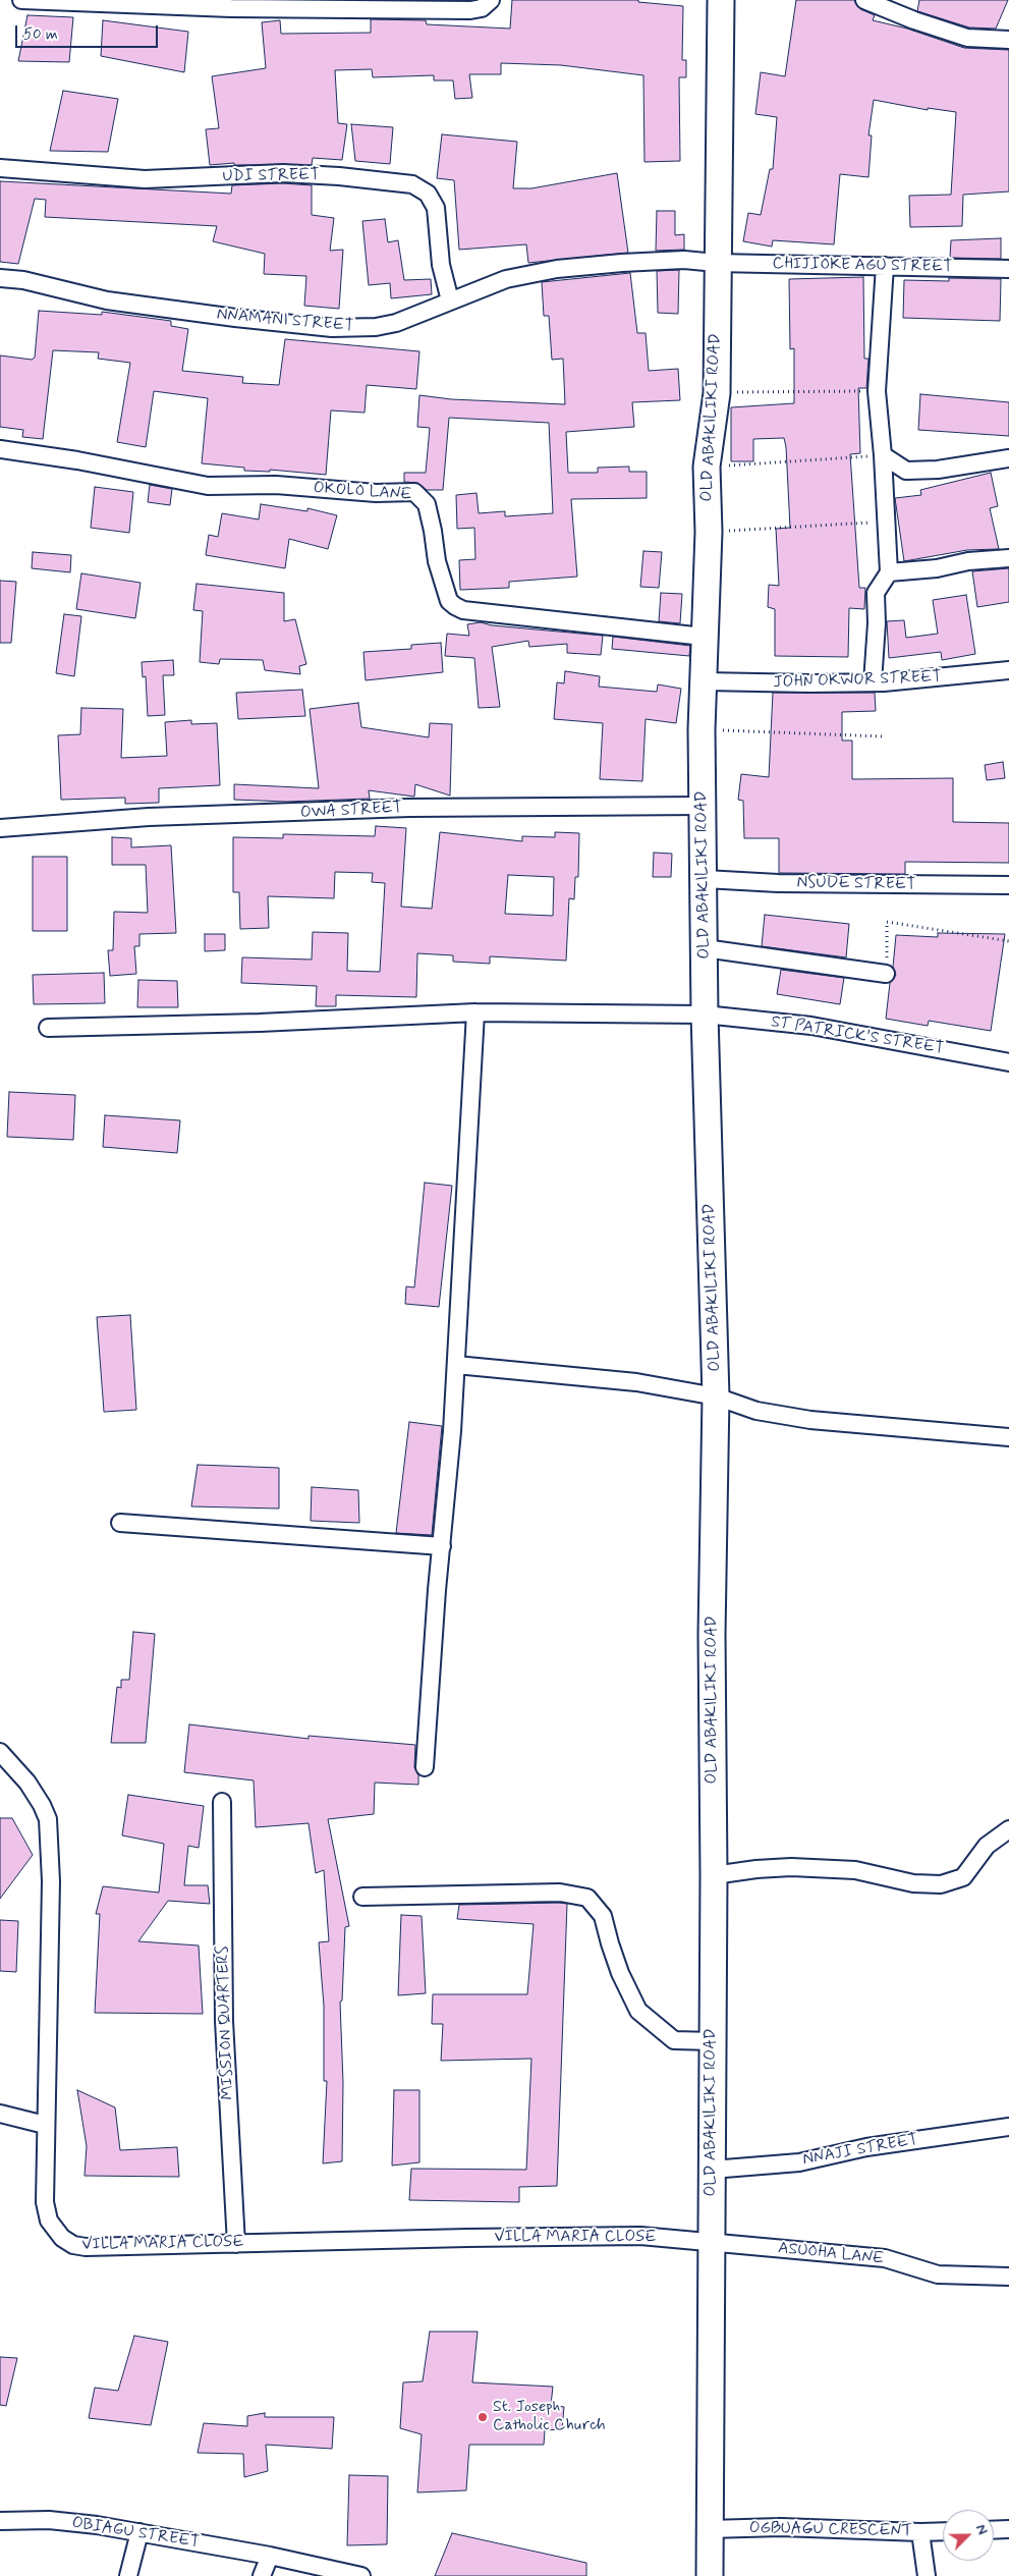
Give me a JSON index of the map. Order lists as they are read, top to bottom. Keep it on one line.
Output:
{"streets":{"main road":["OLD ABAKILIKI ROAD"],"street":["UDI STREET","CHIJIOKE AGU STREET","NNAMANI STREET","OKOLO LANE","JOHN OKWOR STREET","OWA STREET","NSUDE STREET","ST PATRICK'S STREET","MISSION QUARTERS","NNAJI STREET","VILLA MARIA CLOSE","ASUOHA LANE","OGBUAGU CRESCENT","OBIAGU STREET"]},"crossings":[["UDI STREET","NNAMANI STREET"],["CHIJIOKE AGU STREET","NNAMANI STREET"],["CHIJIOKE AGU STREET","OLD ABAKILIKI ROAD"],["NNAMANI STREET","OLD ABAKILIKI ROAD"],["OLD ABAKILIKI ROAD","OKOLO LANE"],["OLD ABAKILIKI ROAD","JOHN OKWOR STREET"],["OLD ABAKILIKI ROAD","OWA STREET"],["OLD ABAKILIKI ROAD","NSUDE STREET"],["OLD ABAKILIKI ROAD","ST PATRICK'S STREET"],["OLD ABAKILIKI ROAD","NNAJI STREET"],["OLD ABAKILIKI ROAD","VILLA MARIA CLOSE"],["OLD ABAKILIKI ROAD","ASUOHA LANE"],["OLD ABAKILIKI ROAD","OGBUAGU CRESCENT"],["MISSION QUARTERS","VILLA MARIA CLOSE"],["VILLA MARIA CLOSE","ASUOHA LANE"]],"places":["St. Joseph Catholic Church"],"scale_bar":"50 m","north":"top right"}
